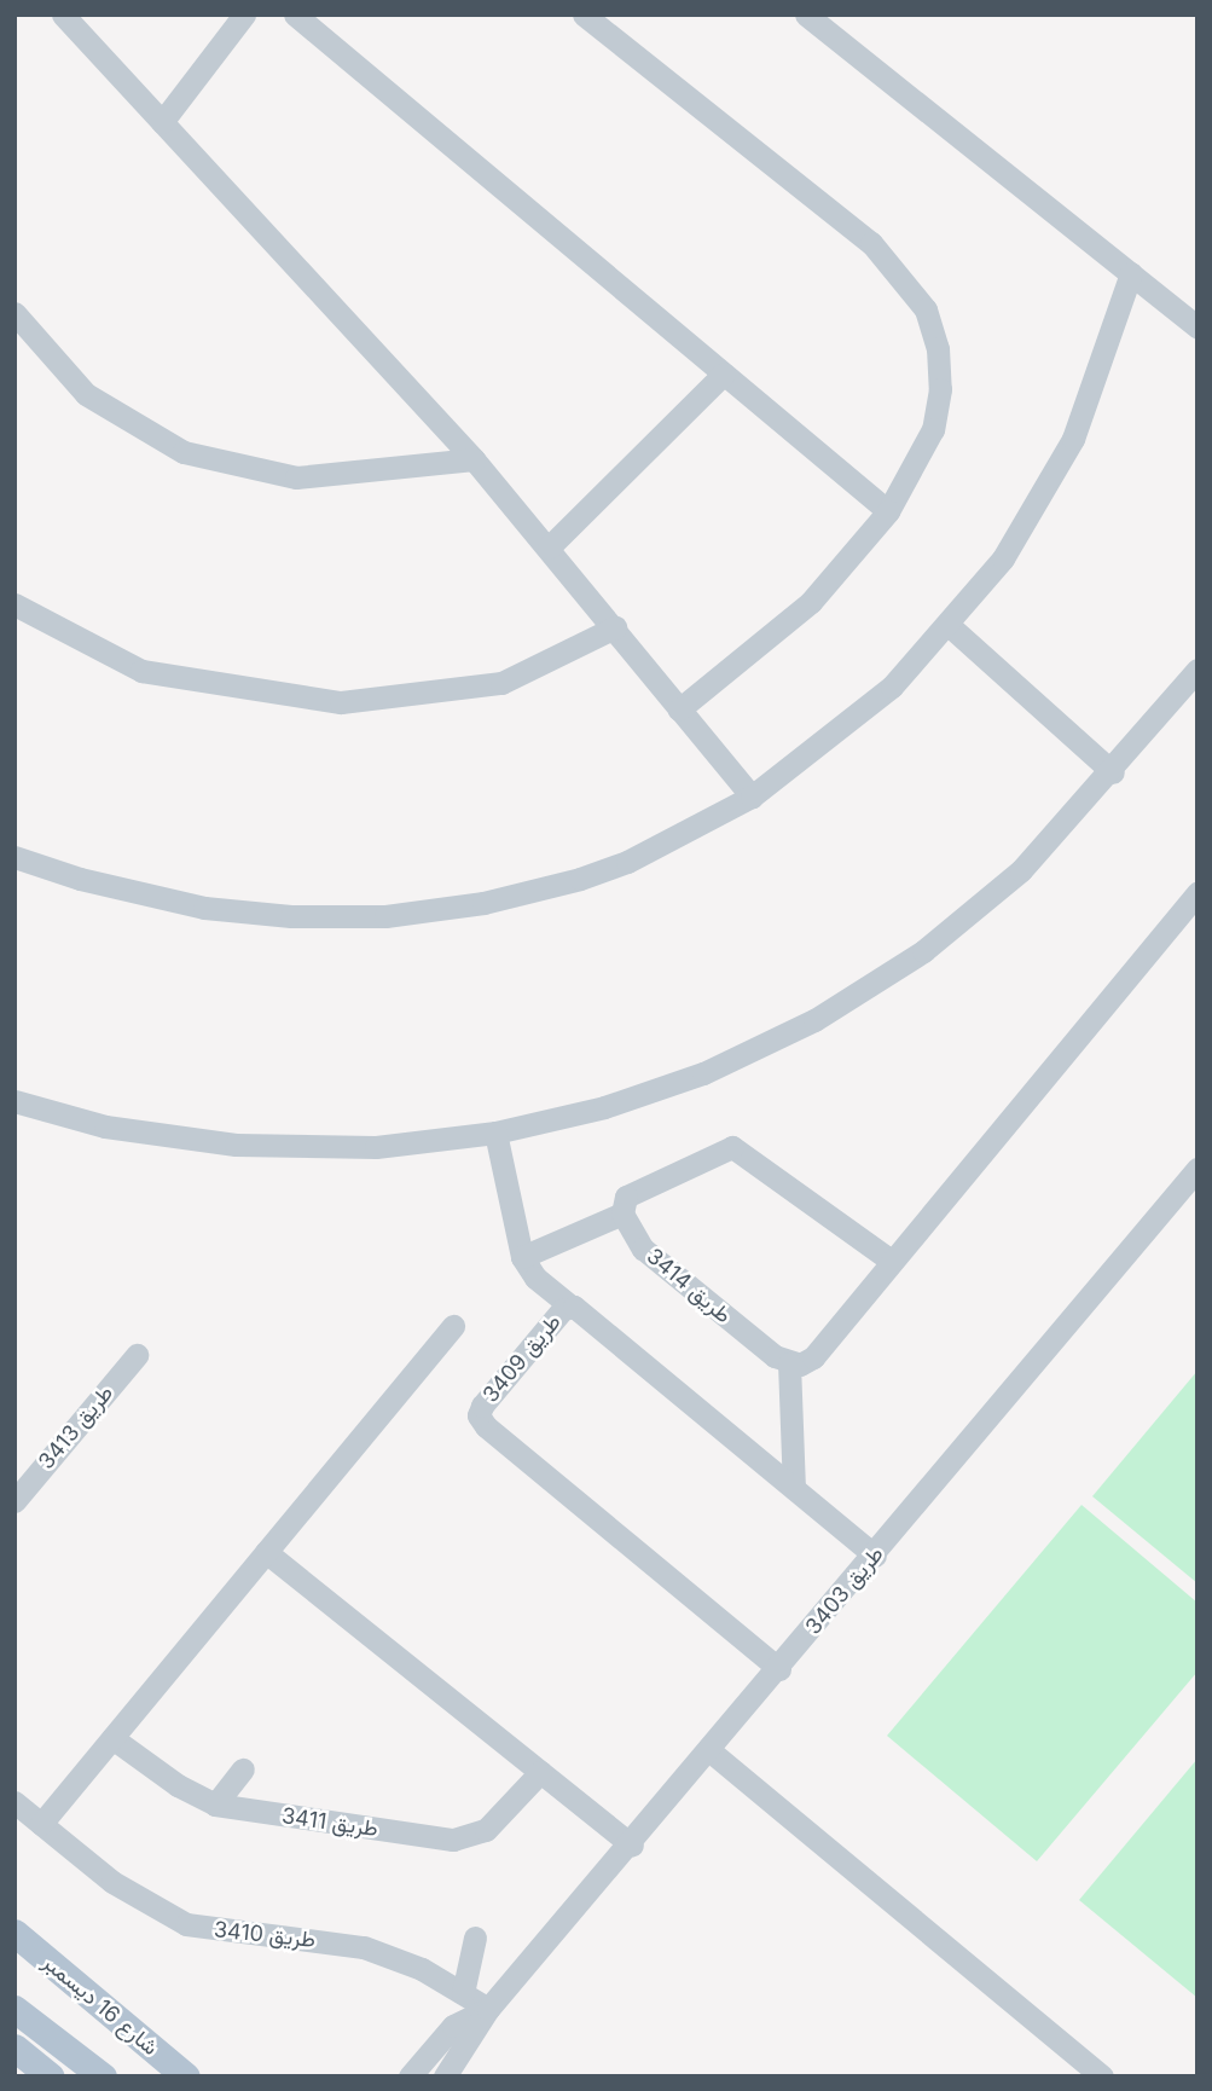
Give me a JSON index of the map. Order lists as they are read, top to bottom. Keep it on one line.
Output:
{"streets":{"main road":["شارع 16 ديسمبر"],"street":["طريق 3414","طريق 3409","طريق 3413","طريق 3403","طريق 3411","طريق 3410"]},"crossings":[["طريق 3409","طريق 3403"],["طريق 3403","طريق 3410"]]}
